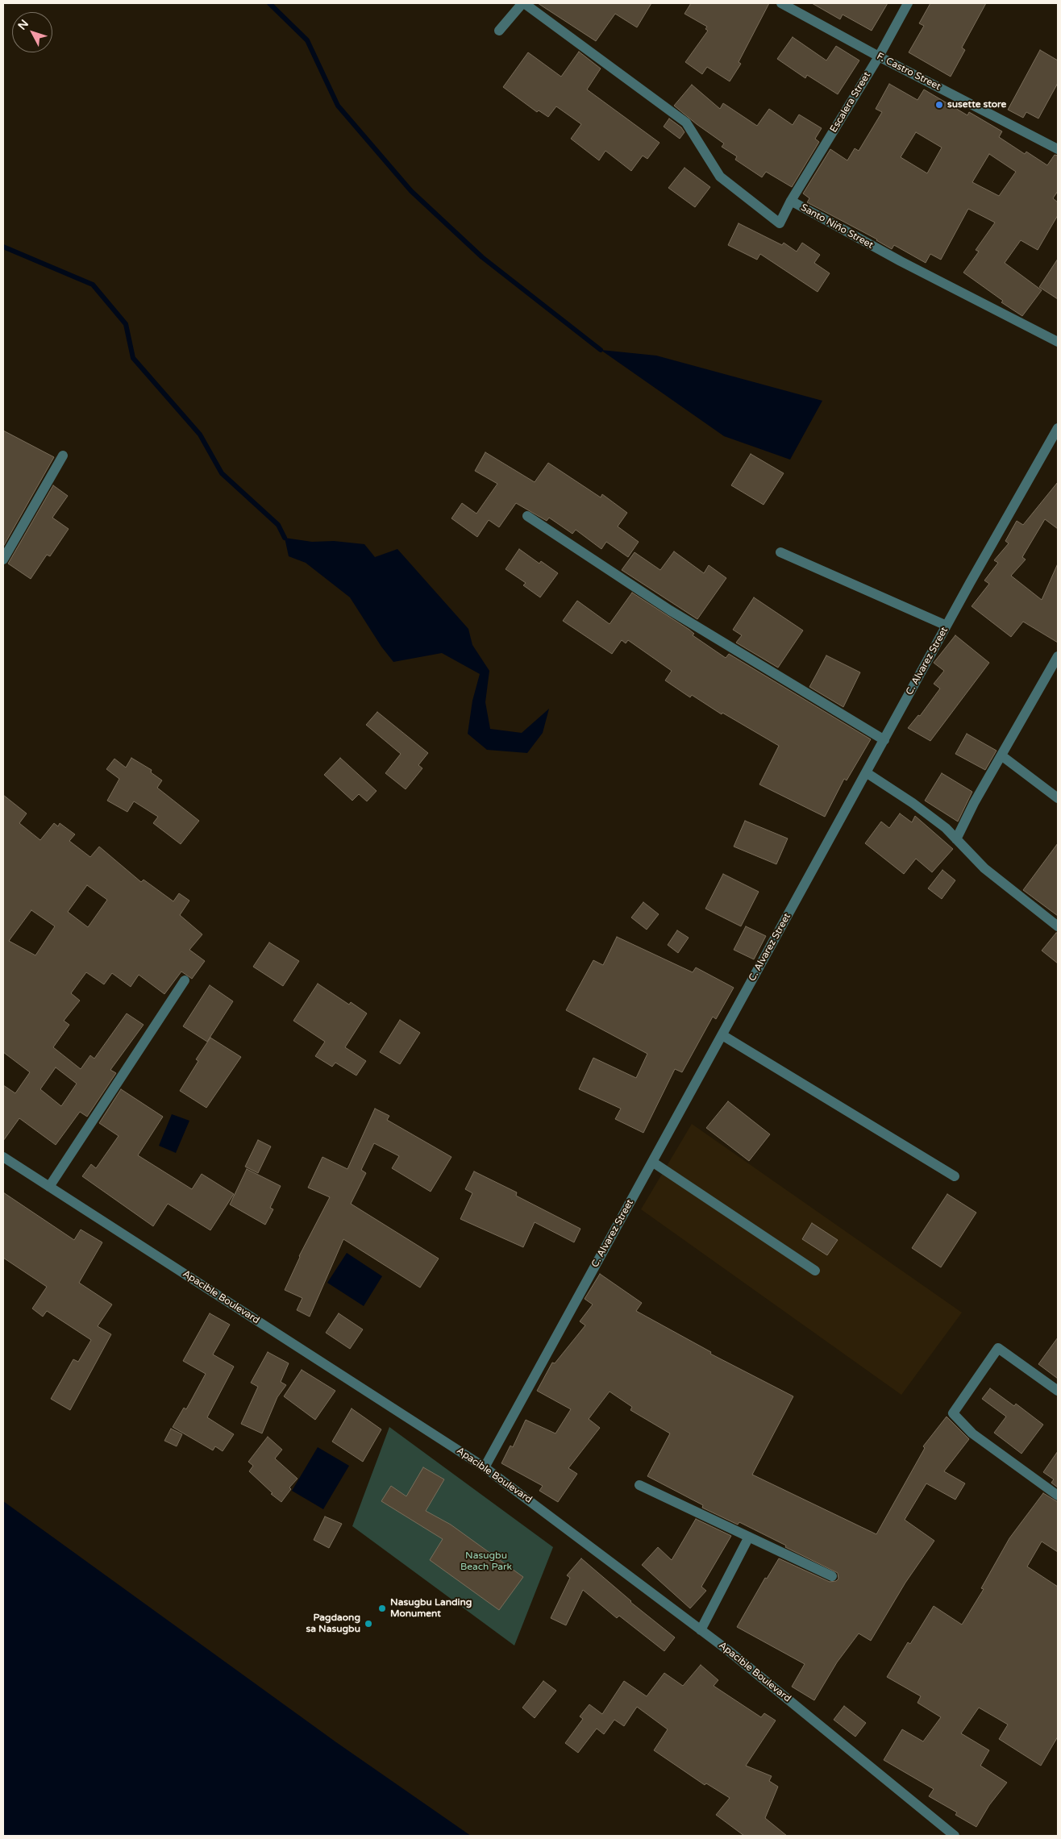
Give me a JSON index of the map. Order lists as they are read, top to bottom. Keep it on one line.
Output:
{"streets":{"street":["F. Castro Street","Escalera Street","Santo Niño Street","C. Alvarez Street","Apacible Boulevard"]},"crossings":[["F. Castro Street","Escalera Street"],["Escalera Street","Santo Niño Street"],["C. Alvarez Street","Apacible Boulevard"]],"parks":["Nasugbu Beach Park"],"places":["susette store","Nasugbu Landing Monument","Pagdaong sa Nasugbu"],"north":"top left"}
